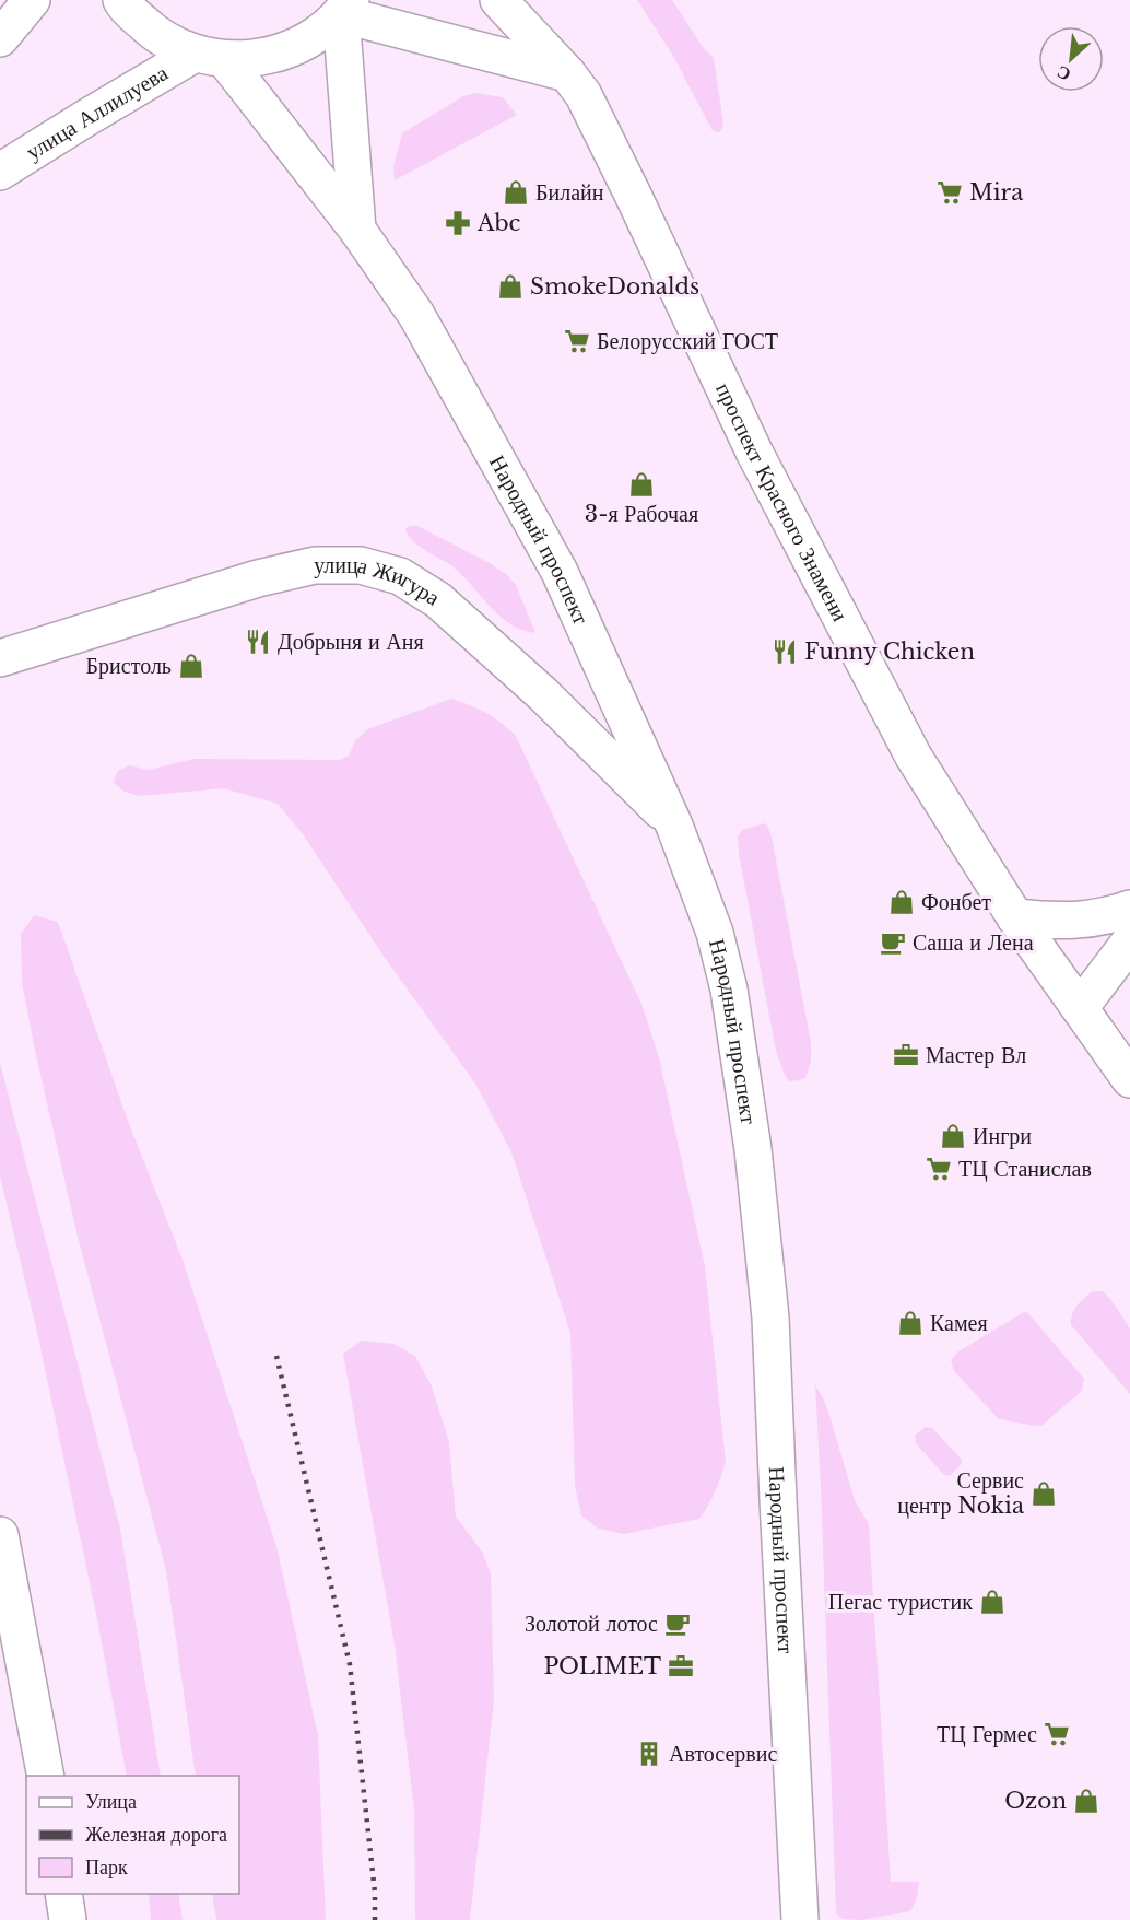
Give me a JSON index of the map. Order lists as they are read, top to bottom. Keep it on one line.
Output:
{"streets":{"main road":["улица Аллилуева","проспект Красного Знамени","Народный проспект","улица Жигура"]},"crossings":[["улица Аллилуева","Народный проспект"],["Народный проспект","улица Жигура"]],"places":{"shop":["Билайн","SmokeDonalds","3-я Рабочая","Бристоль","Фонбет","Ингри","Камея","Сервис центр Nokia","Пегас туристик","Ozon"],"supermarket":["Mira","Белорусский ГОСТ","ТЦ Станислав","ТЦ Гермес"],"pharmacy":["Abc"],"restaurant":["Добрыня и Аня","Funny Chicken"],"cafe":["Саша и Лена","Золотой лотос"],"office":["Мастер Вл","POLIMET"],"building":["Автосервис"]},"legend":["Улица","Железная дорога","Парк"],"north":"bottom left"}
